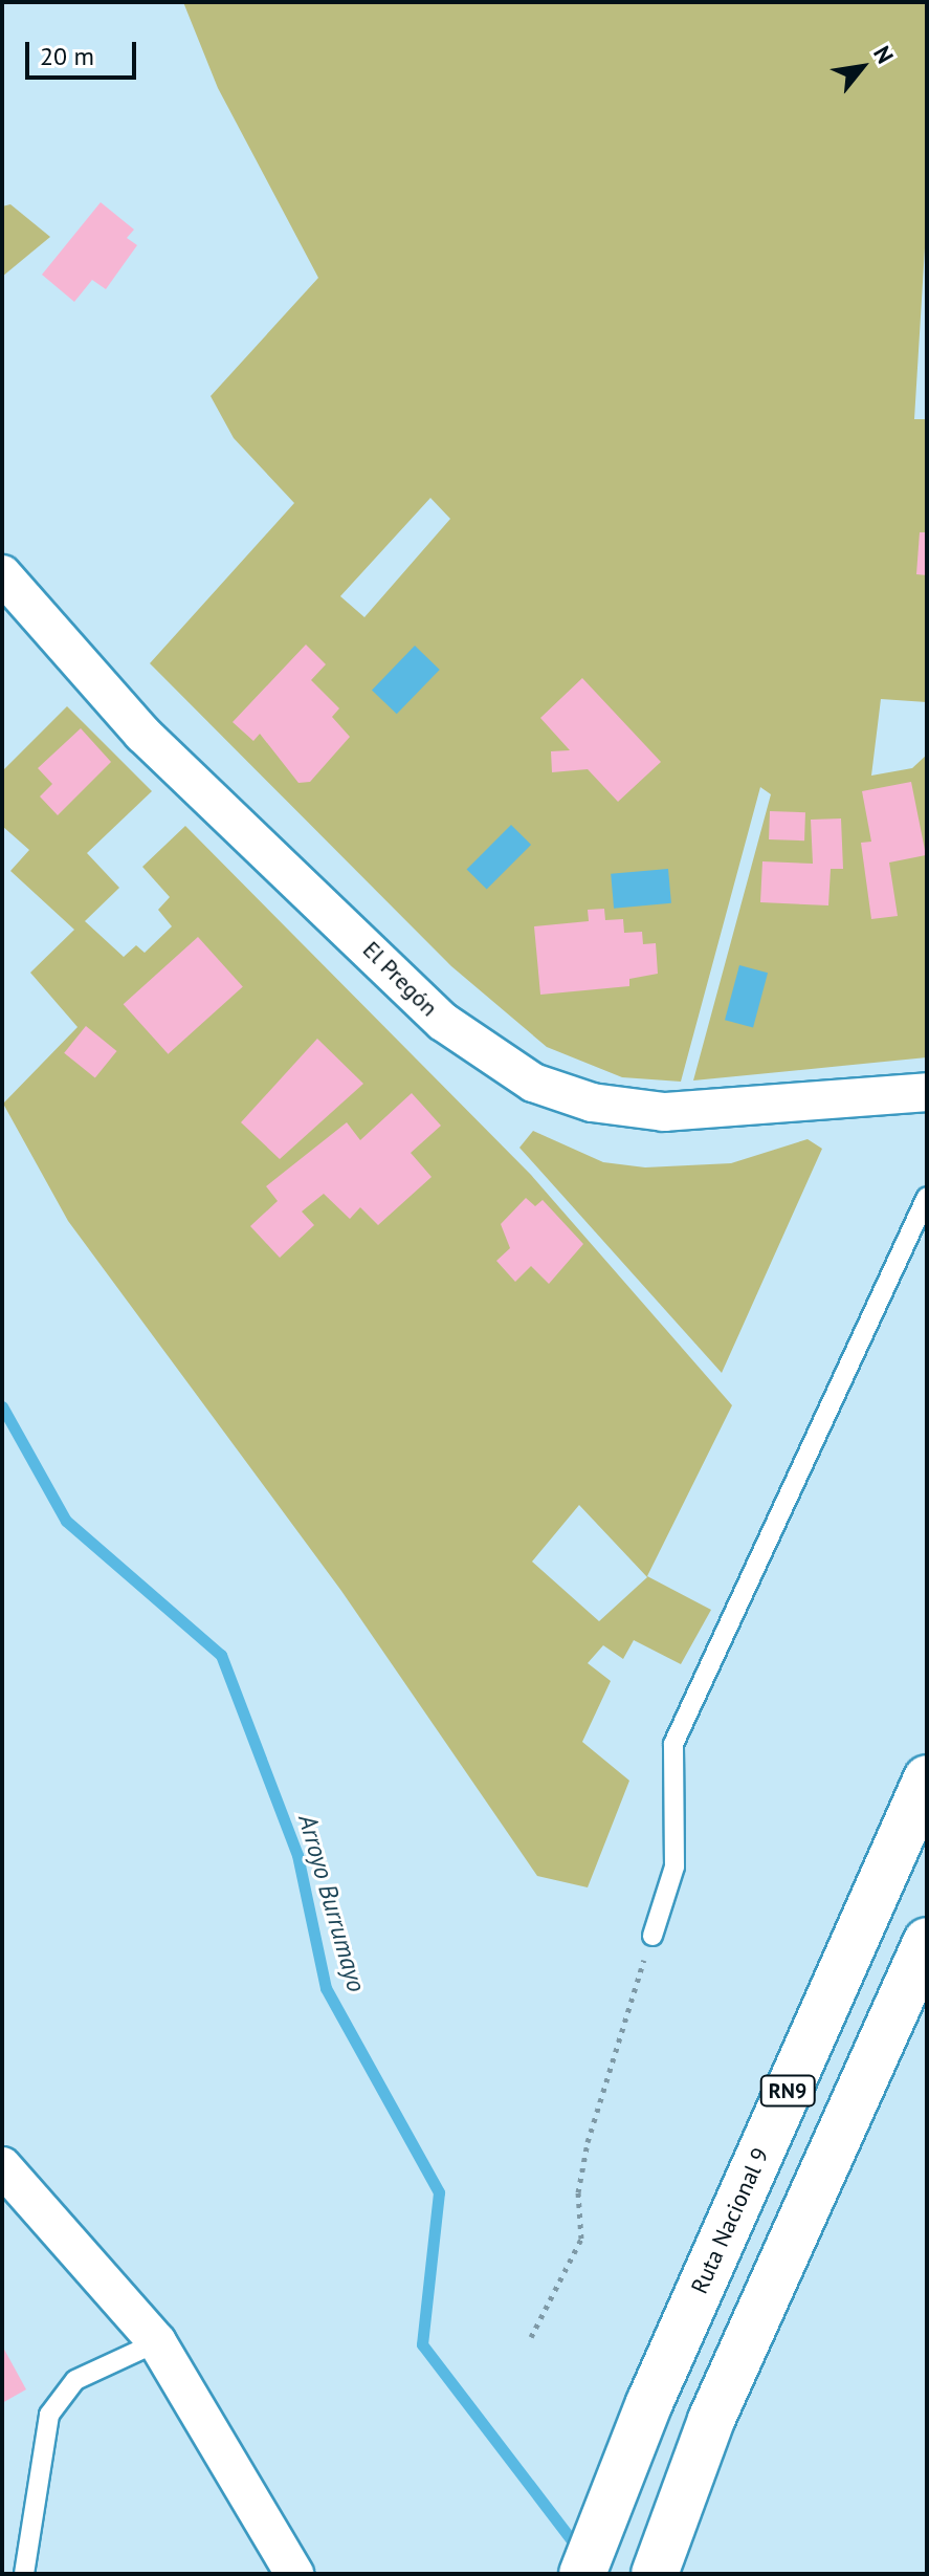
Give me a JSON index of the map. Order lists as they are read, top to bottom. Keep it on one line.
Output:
{"streets":{"highway":["RN9","Ruta Nacional 9"],"street":["El Pregón"]},"water":["Arroyo Burrumayo"],"scale_bar":"20 m","north":"top right"}
